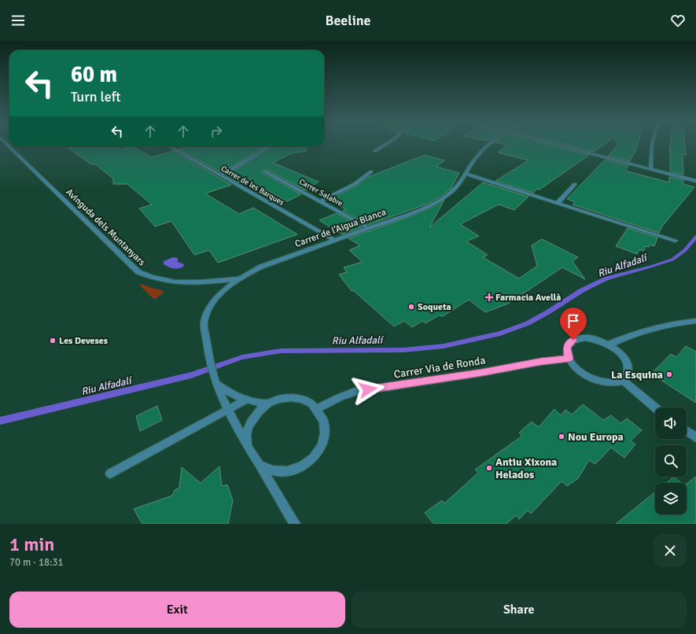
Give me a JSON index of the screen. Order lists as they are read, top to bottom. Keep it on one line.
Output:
{"streets":{"street":["Carrer de les Barques","Carrer Salabre","Avinguda dels Muntanyars","Carrer de l’Aigua Blanca","Carrer Via de Ronda"]},"crossings":[["Carrer de les Barques","Carrer de l’Aigua Blanca"],["Carrer Salabre","Carrer de l’Aigua Blanca"],["Avinguda dels Muntanyars","Carrer de l’Aigua Blanca"],["Carrer de l’Aigua Blanca","Carrer Via de Ronda"]],"water":["Riu Alfadalí"],"places":{"health":["Farmacia Avellà"],"other":["Soqueta","Les Deveses","La Esquina","Nou Europa","Antiu Xixona Helados"]},"page":{"header":"Beeline","turn":["60 m","Turn left"],"heading":["1 min","70 m · 18:31"],"buttons":["Exit","Share"]}}
